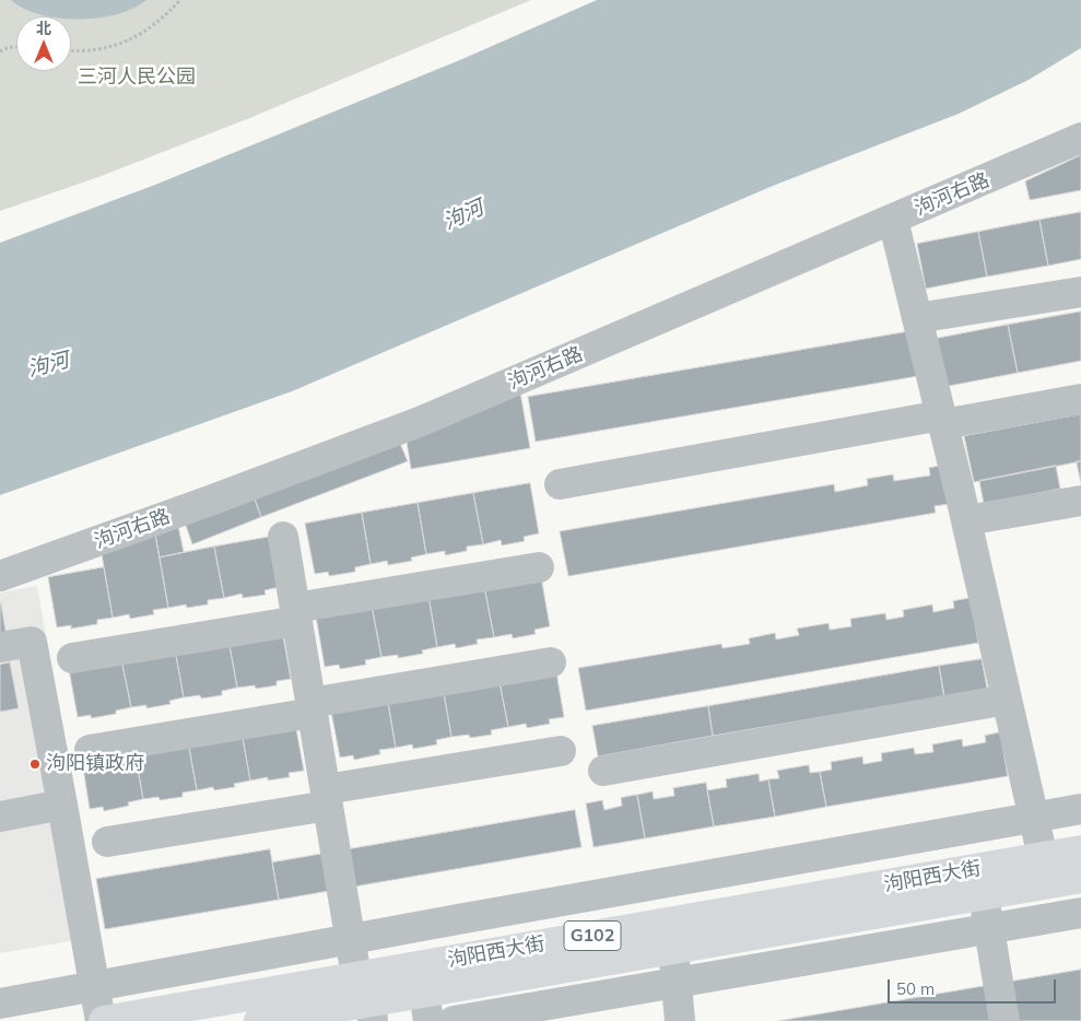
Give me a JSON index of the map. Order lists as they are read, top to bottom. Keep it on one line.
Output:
{"streets":{"highway":["泃阳西大街","G102"],"street":["泃河右路"]},"water":["泃河"],"parks":["三河人民公园"],"places":["泃阳镇政府"],"scale_bar":"50 m","north":"top"}
